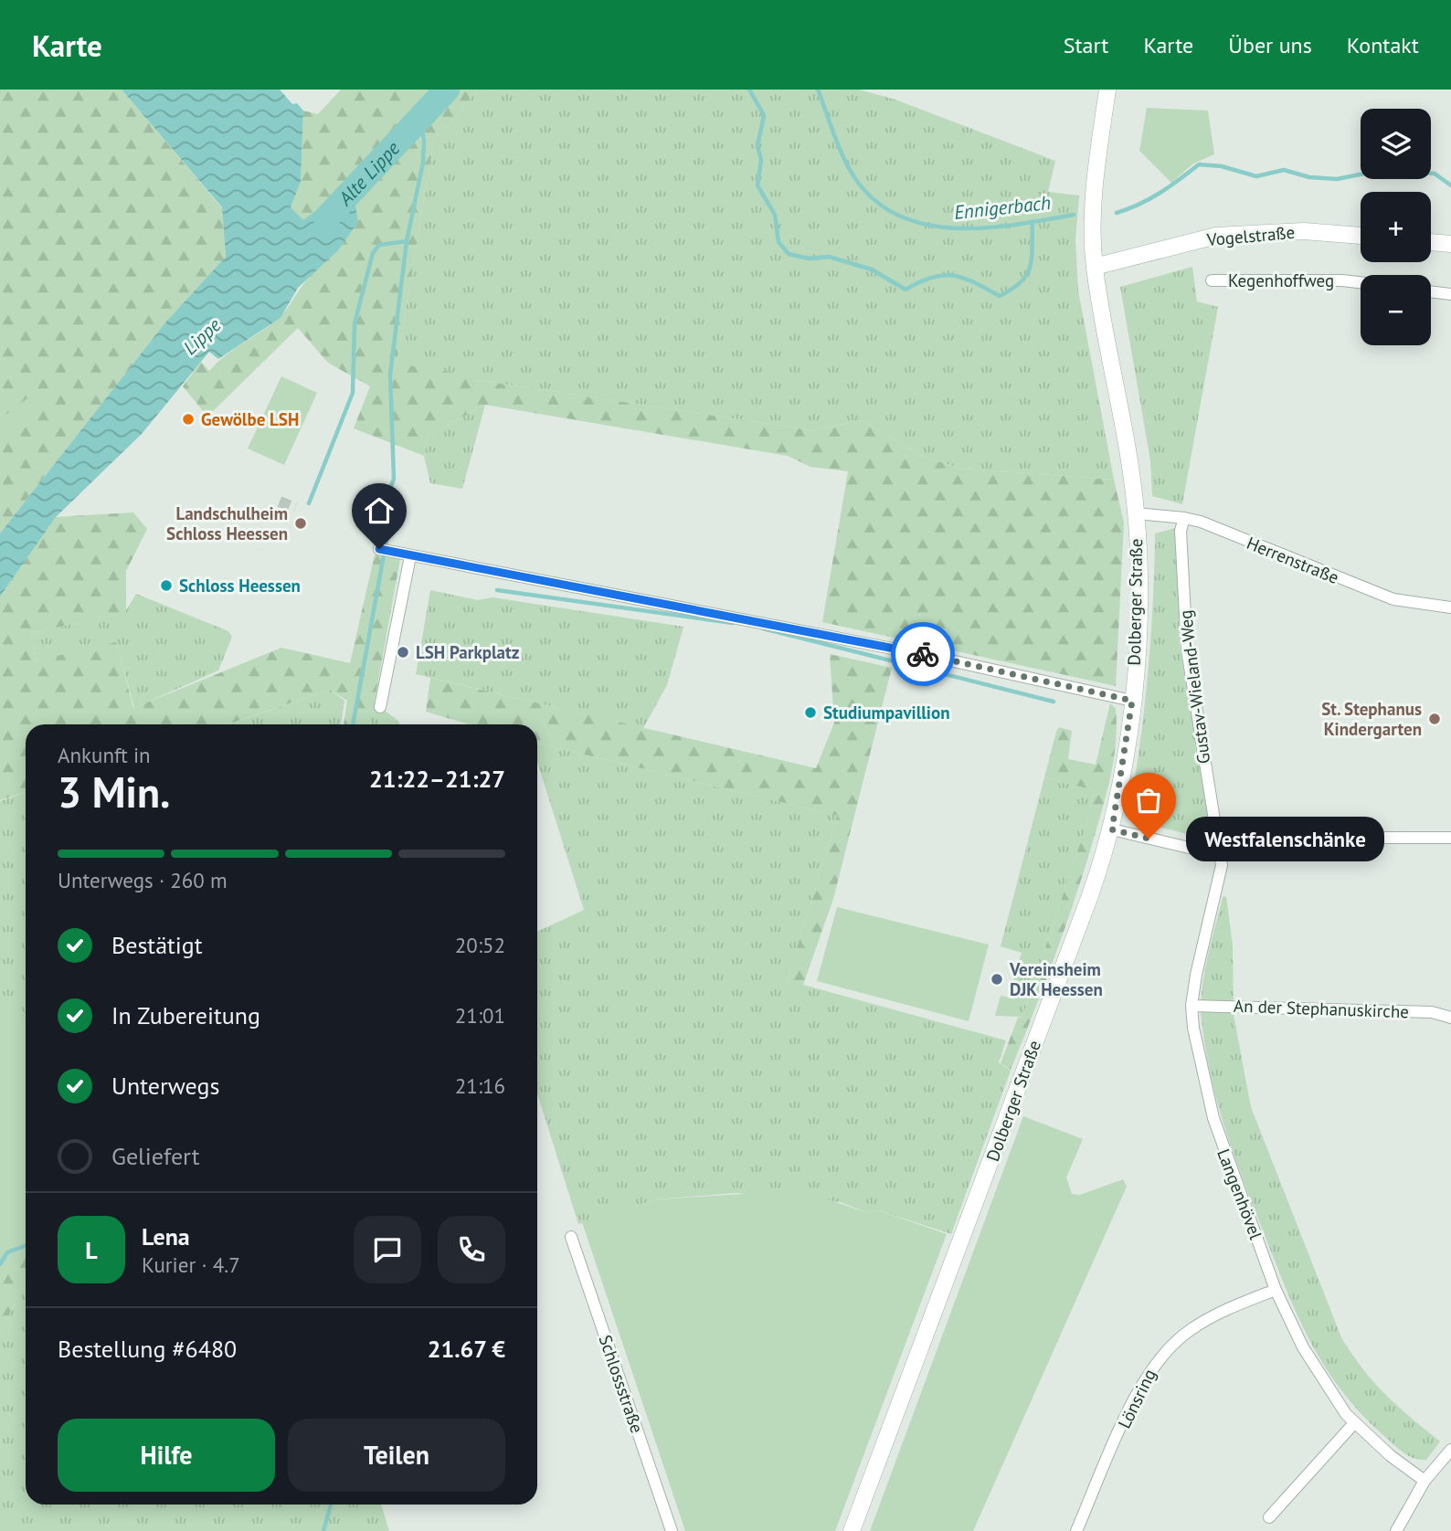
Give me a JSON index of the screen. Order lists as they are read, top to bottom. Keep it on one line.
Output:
{"streets":{"main road":["Vogelstraße","Dolberger Straße"],"street":["Kegenhoffweg","Herrenstraße","Gustav-Wieland-Weg","An der Stephanuskirche","Langenhövel","Schlossstraße","Lönsring"]},"crossings":[["Vogelstraße","Dolberger Straße"],["Herrenstraße","Dolberger Straße"],["Herrenstraße","Gustav-Wieland-Weg"],["Gustav-Wieland-Weg","Langenhövel"],["An der Stephanuskirche","Langenhövel"],["Langenhövel","Lönsring"]],"water":["Alte Lippe","Ennigerbach","Lippe"],"places":["Gewölbe LSH","Landschulheim Schloss Heessen","Schloss Heessen","LSH Parkplatz","Studiumpavillion","St. Stephanus Kindergarten","Westfalenschänke","Vereinsheim DJK Heessen"],"page":{"header":"Karte","nav":["Start","Karte","Über uns","Kontakt"],"map_buttons":["+","−"],"heading":["3 Min.","Ankunft in","21:22–21:27"],"panel":["Lena","Kurier · 4.7","Bestellung #6480","21.67 €"],"bubble":"Westfalenschänke","bar":"Unterwegs · 260 m","list":[["Bestätigt","20:52"],["In Zubereitung","21:01"],["Unterwegs","21:16"],"Geliefert"],"round":"L","buttons":["Hilfe","Teilen"]}}
